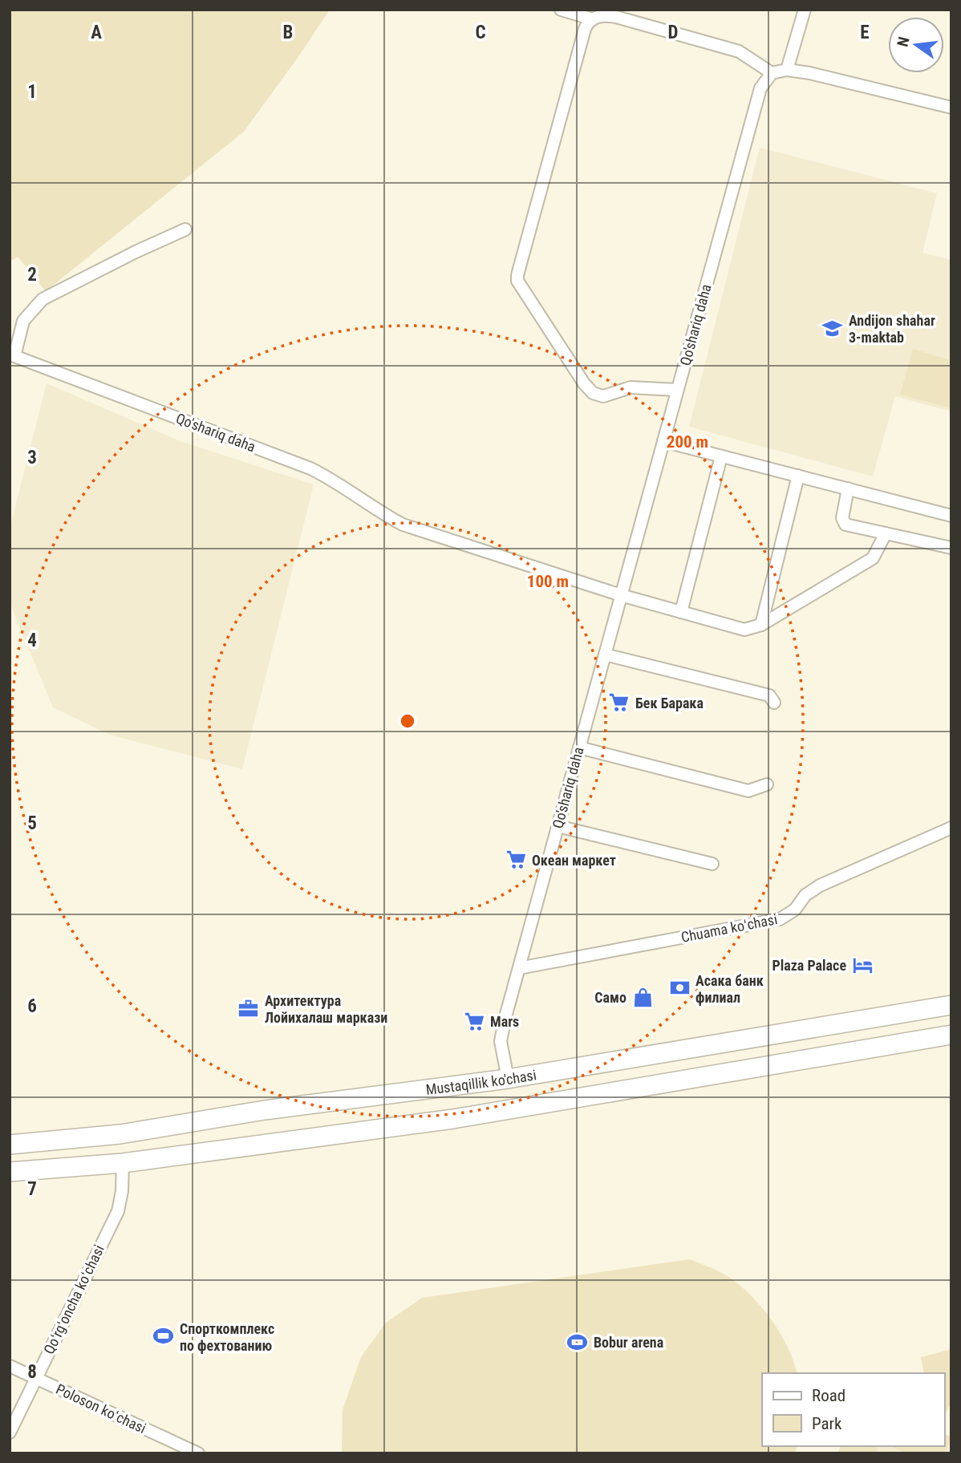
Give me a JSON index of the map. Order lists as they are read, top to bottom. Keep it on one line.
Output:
{"streets":{"main road":["Mustaqillik ko'chasi"],"street":["Qo'shariq daha","Chuama koʻchasi","Qoʻrgʻoncha koʻchasi","Poloson koʻchasi"]},"crossings":[["Qo'shariq daha","Chuama koʻchasi"],["Qo'shariq daha","Mustaqillik ko'chasi"],["Qoʻrgʻoncha koʻchasi","Poloson koʻchasi"]],"places":{"school or university":["Andijon shahar 3-maktab"],"supermarket":["Бек Барака","Океан маркет","Mars"],"hotel":["Plaza Palace"],"bank":["Асака банк филиал"],"shop":["Само"],"office":["Архитектура Лойихалаш маркази"],"sports":["Спорткомплекс по фехтованию","Bobur arena"]},"legend":["Road","Park"],"north":"left","grid":{"columns":["A","B","C","D","E"],"rows":["1","2","3","4","5","6","7","8"]},"rings":["200 m","100 m"]}
